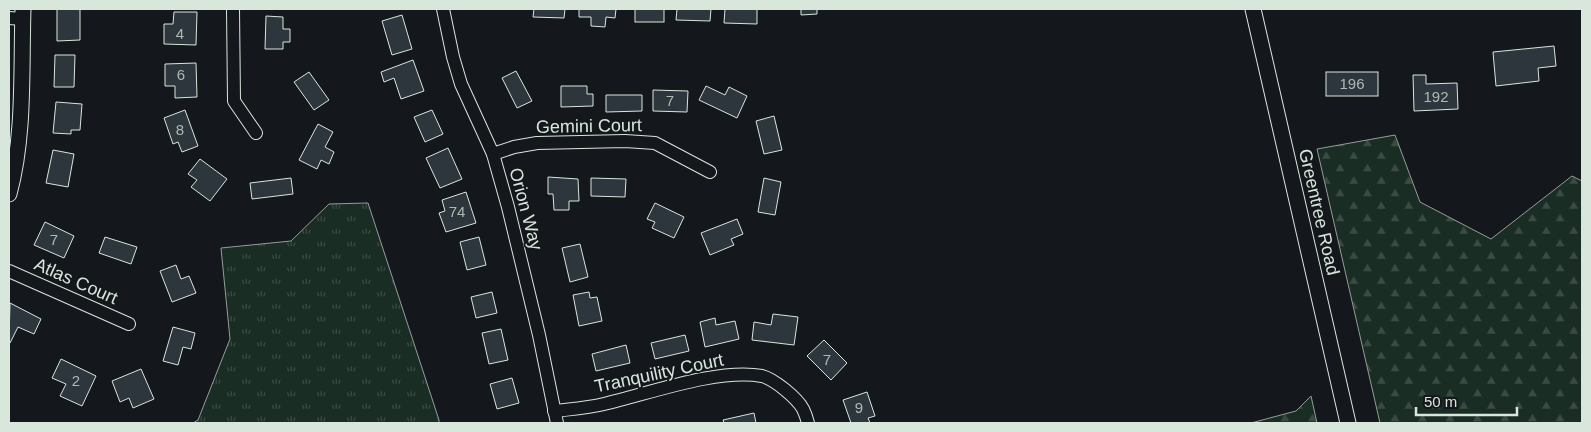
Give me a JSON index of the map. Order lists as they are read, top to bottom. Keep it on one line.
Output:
{"streets":{"street":["Gemini Court","Orion Way","Greentree Road","Atlas Court","Tranquility Court"]},"crossings":[["Gemini Court","Orion Way"],["Orion Way","Tranquility Court"]],"house_numbers":["4","6","196","192","7","8","74","7","7","2","9"],"scale_bar":"50 m"}
